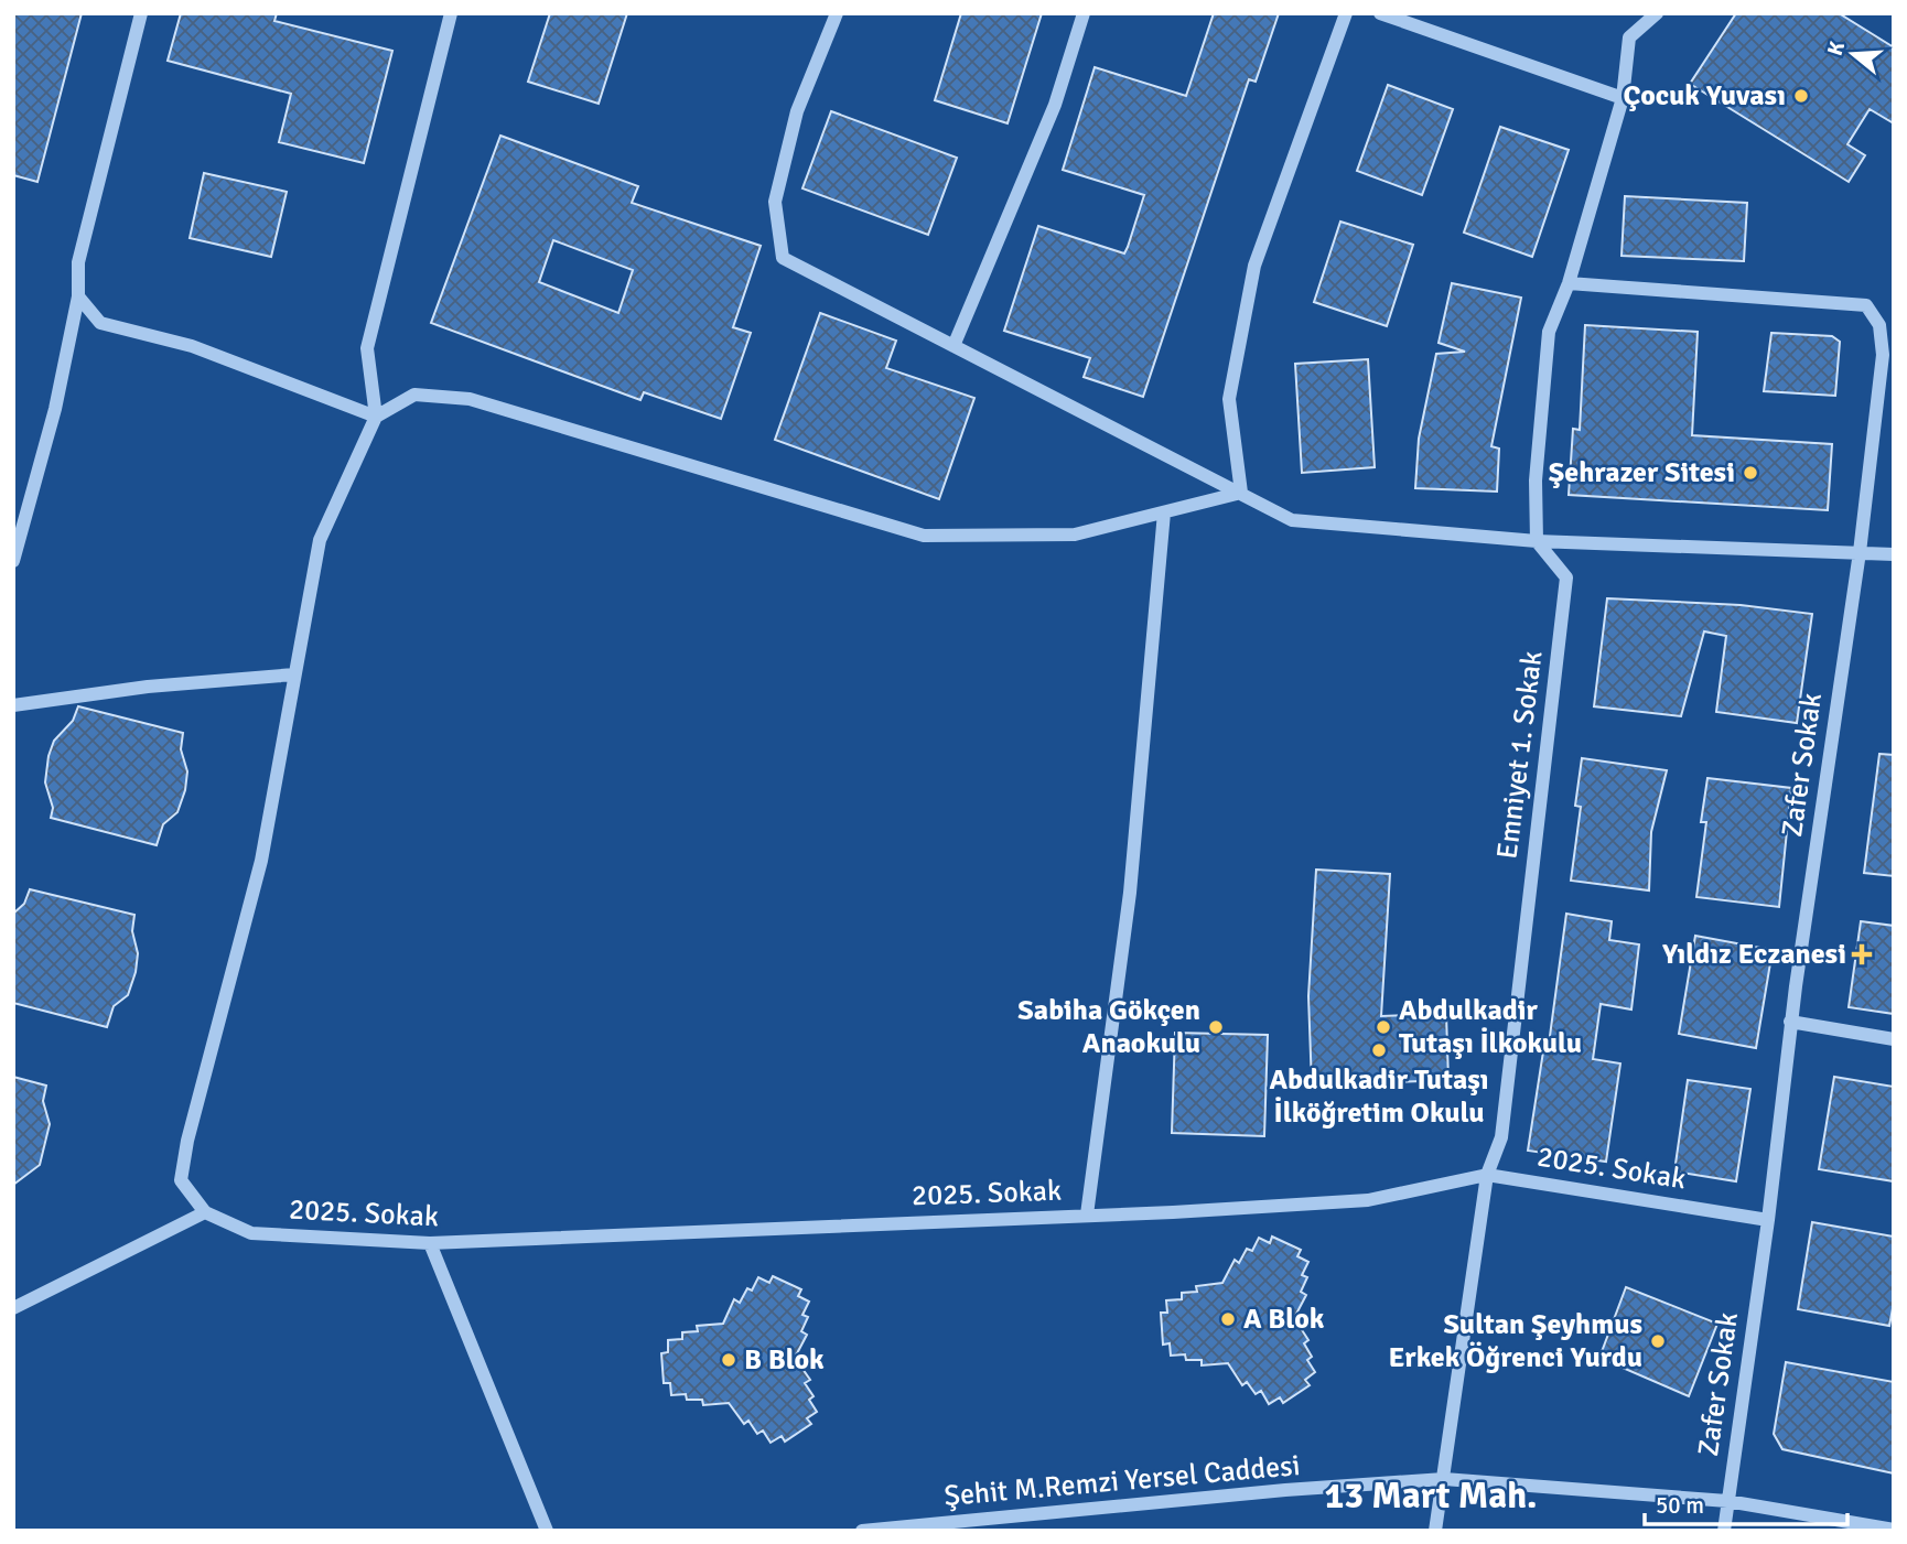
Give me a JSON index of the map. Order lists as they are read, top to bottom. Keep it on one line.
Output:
{"streets":{"street":["Emniyet 1. Sokak","Zafer Sokak","2025. Sokak","Şehit M.Remzi Yersel Caddesi"]},"crossings":[["Emniyet 1. Sokak","2025. Sokak"],["Emniyet 1. Sokak","Şehit M.Remzi Yersel Caddesi"],["Zafer Sokak","2025. Sokak"],["Zafer Sokak","Şehit M.Remzi Yersel Caddesi"]],"districts":["13 Mart Mah."],"places":{"other":["Çocuk Yuvası","Şehrazer Sitesi","Sabiha Gökçen Anaokulu","Abdulkadir Tutaşı İlkokulu","Abdulkadir Tutaşı İlköğretim Okulu","A Blok","Sultan Şeyhmus Erkek Öğrenci Yurdu","B Blok"],"health":["Yıldız Eczanesi"]},"scale_bar":"50 m","north":"left"}
